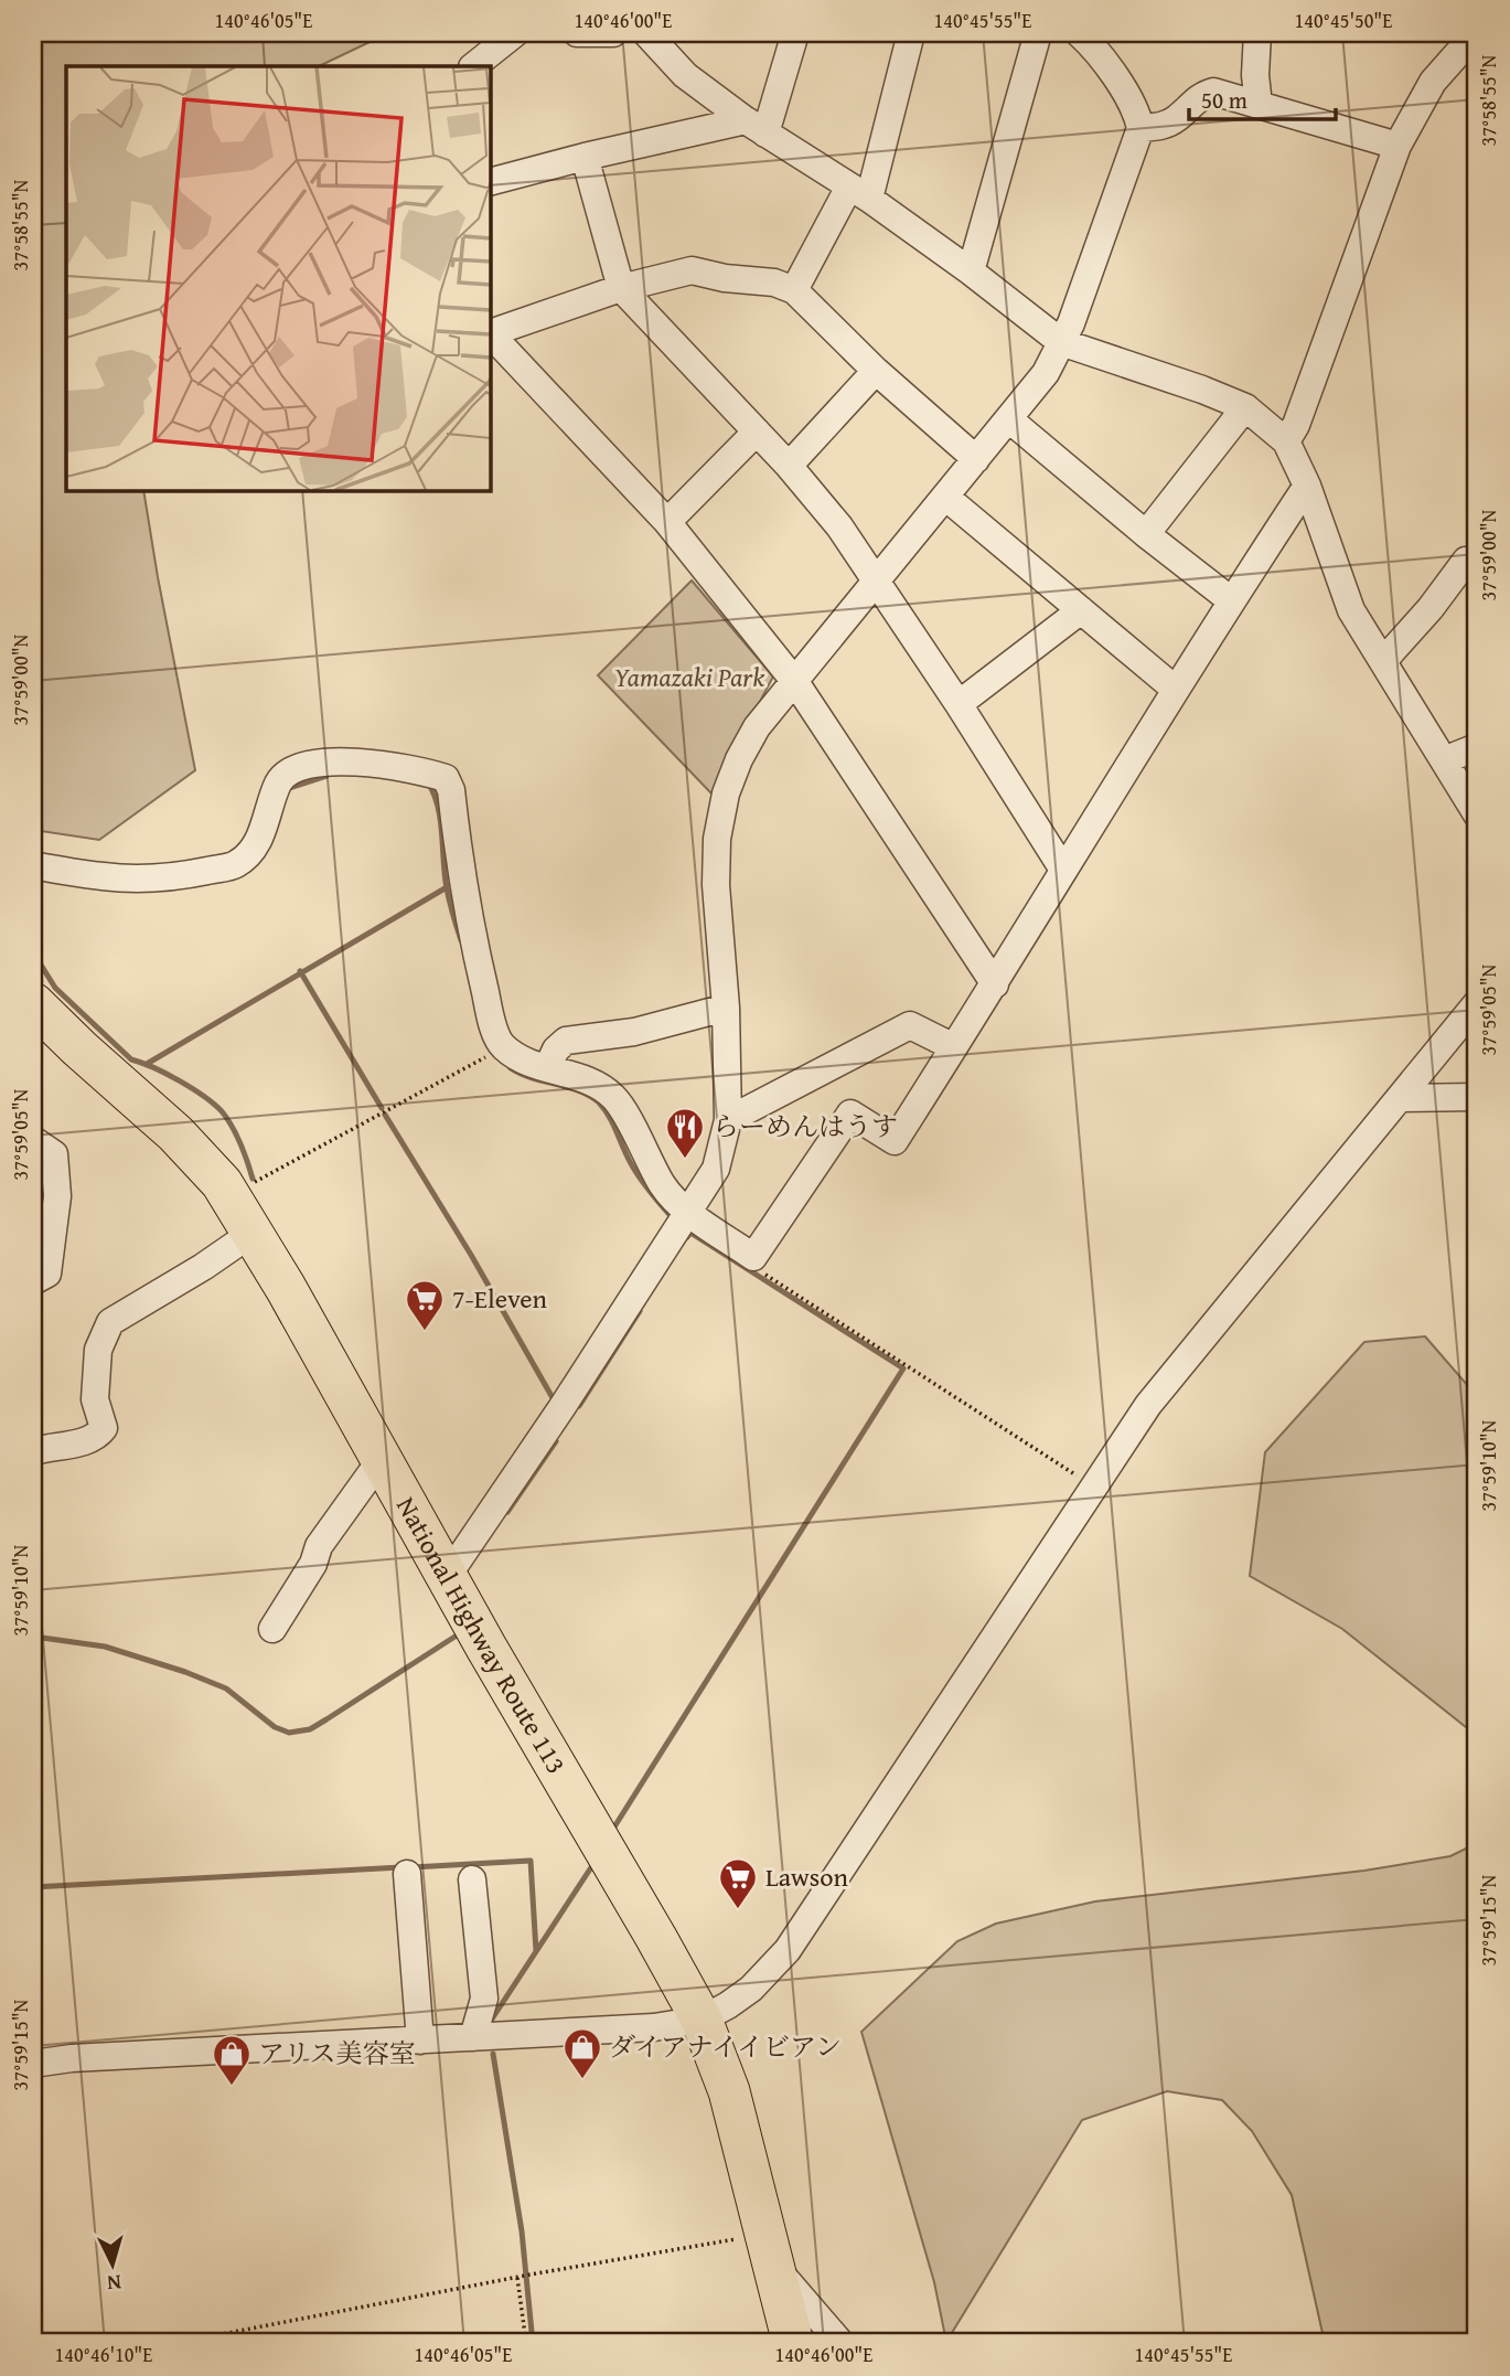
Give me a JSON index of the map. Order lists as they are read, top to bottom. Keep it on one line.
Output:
{"streets":{"highway":["National Highway Route 113"]},"parks":["Yamazaki Park"],"places":{"restaurant":["らーめんはうす"],"supermarket":["7-Eleven","Lawson"],"shop":["ダイアナイイビアン","アリス美容室"]},"scale_bar":"50 m","north":"bottom","coordinates":["140°46'05\"E","140°46'00\"E","140°45'55\"E","140°45'50\"E","37°58'55\"N","37°59'00\"N","37°59'05\"N","37°59'10\"N","37°59'15\"N","140°46'10\"E"]}
